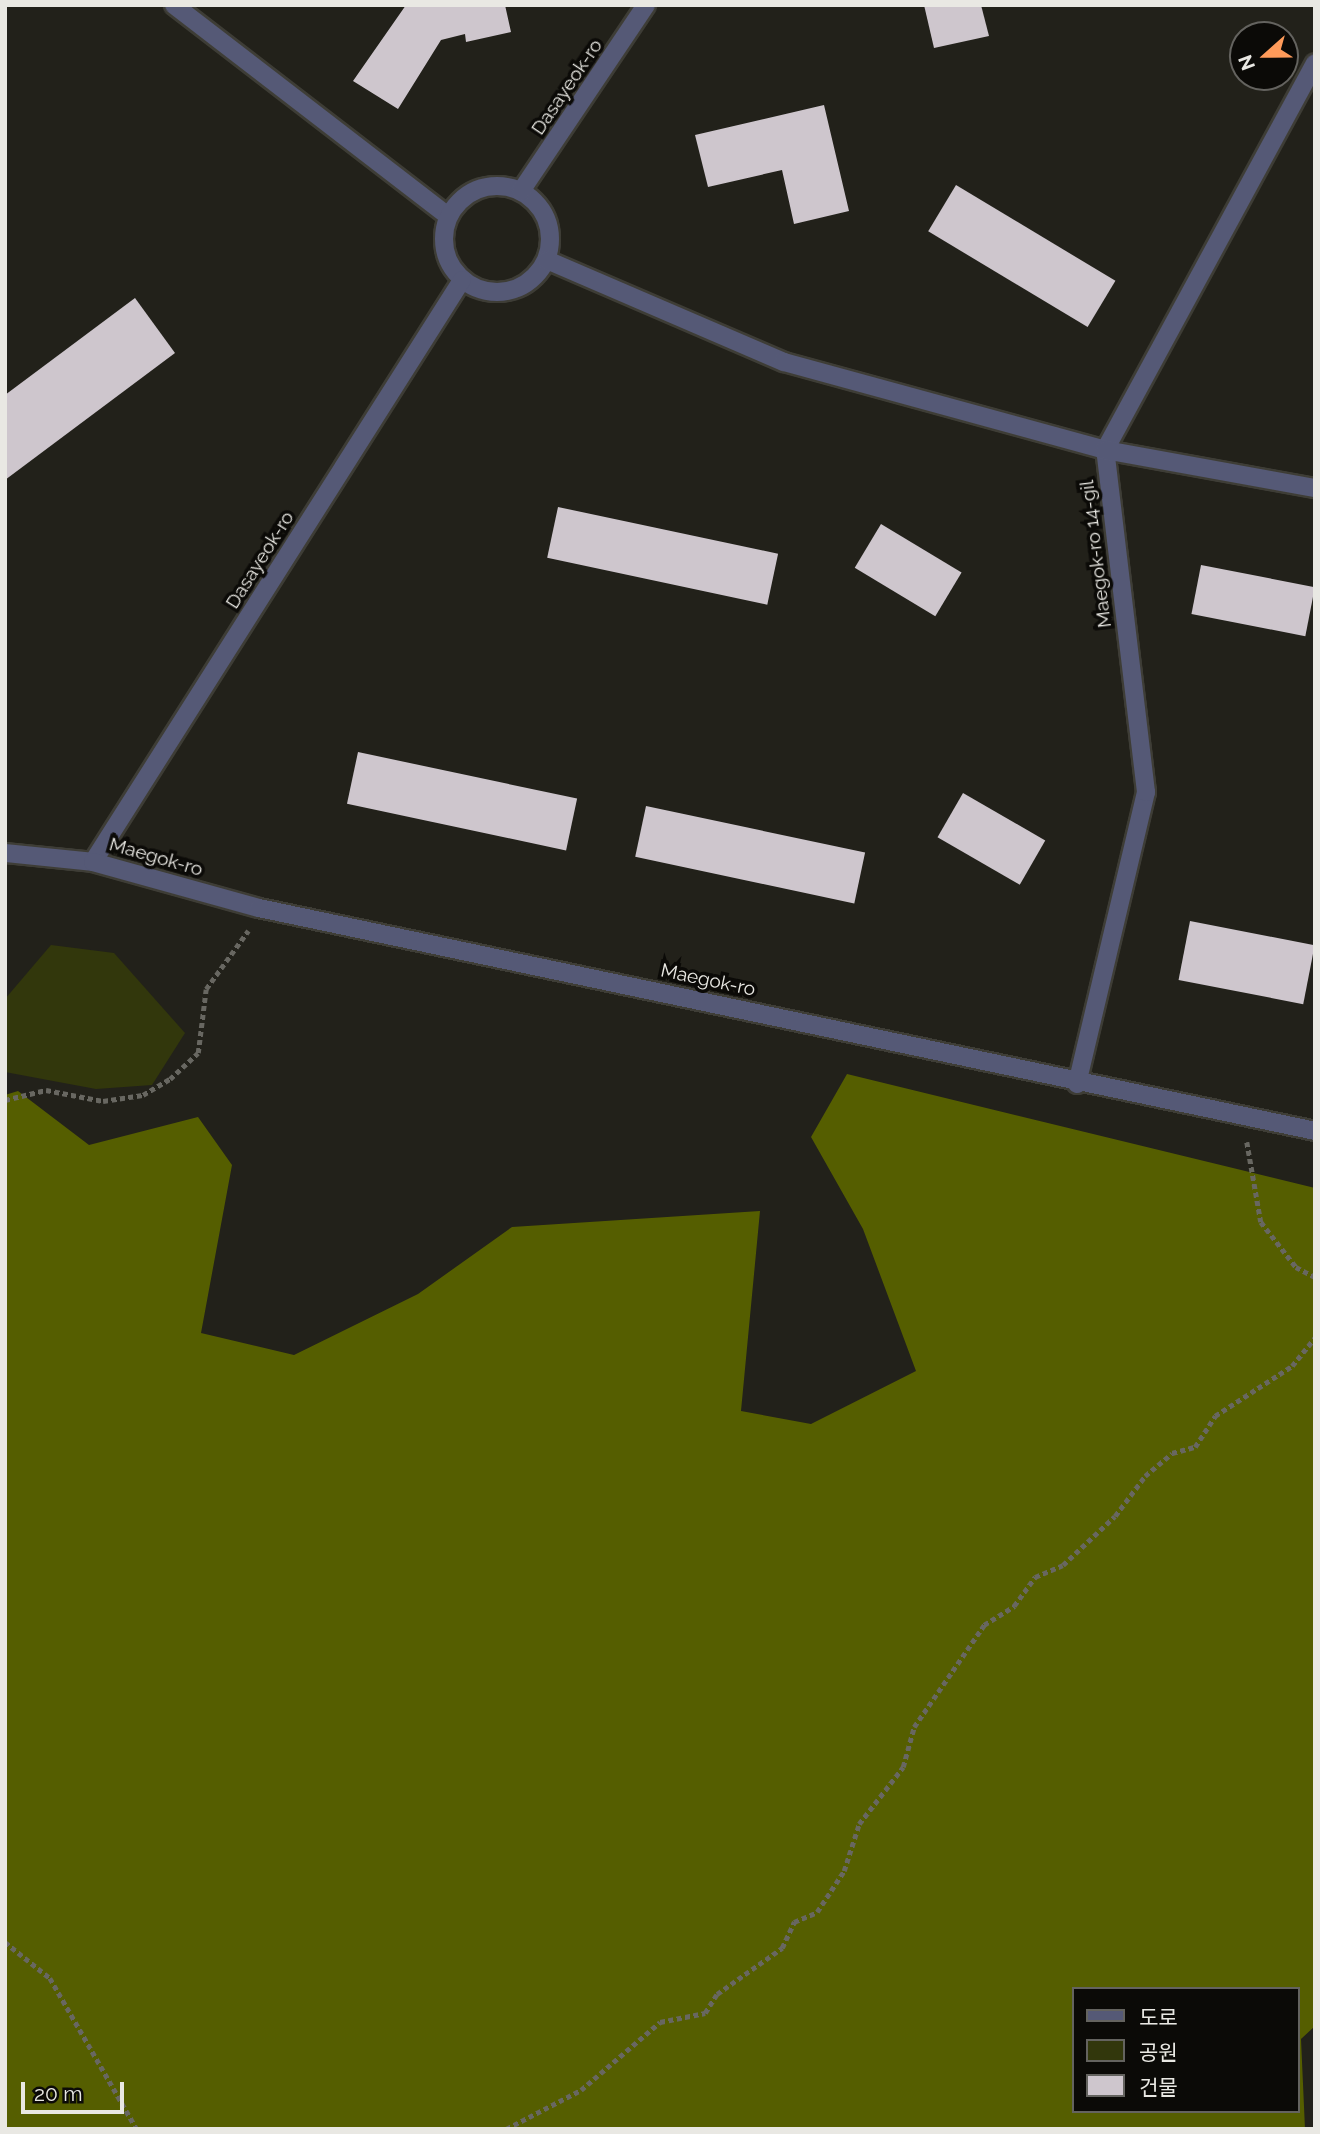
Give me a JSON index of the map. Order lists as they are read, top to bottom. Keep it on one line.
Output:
{"streets":{"street":["Dasayeok-ro","Maegok-ro 14-gil","Maegok-ro"]},"crossings":[["Dasayeok-ro","Maegok-ro"],["Maegok-ro 14-gil","Maegok-ro"]],"legend":["도로","공원","건물"],"scale_bar":"20 m","north":"left"}
